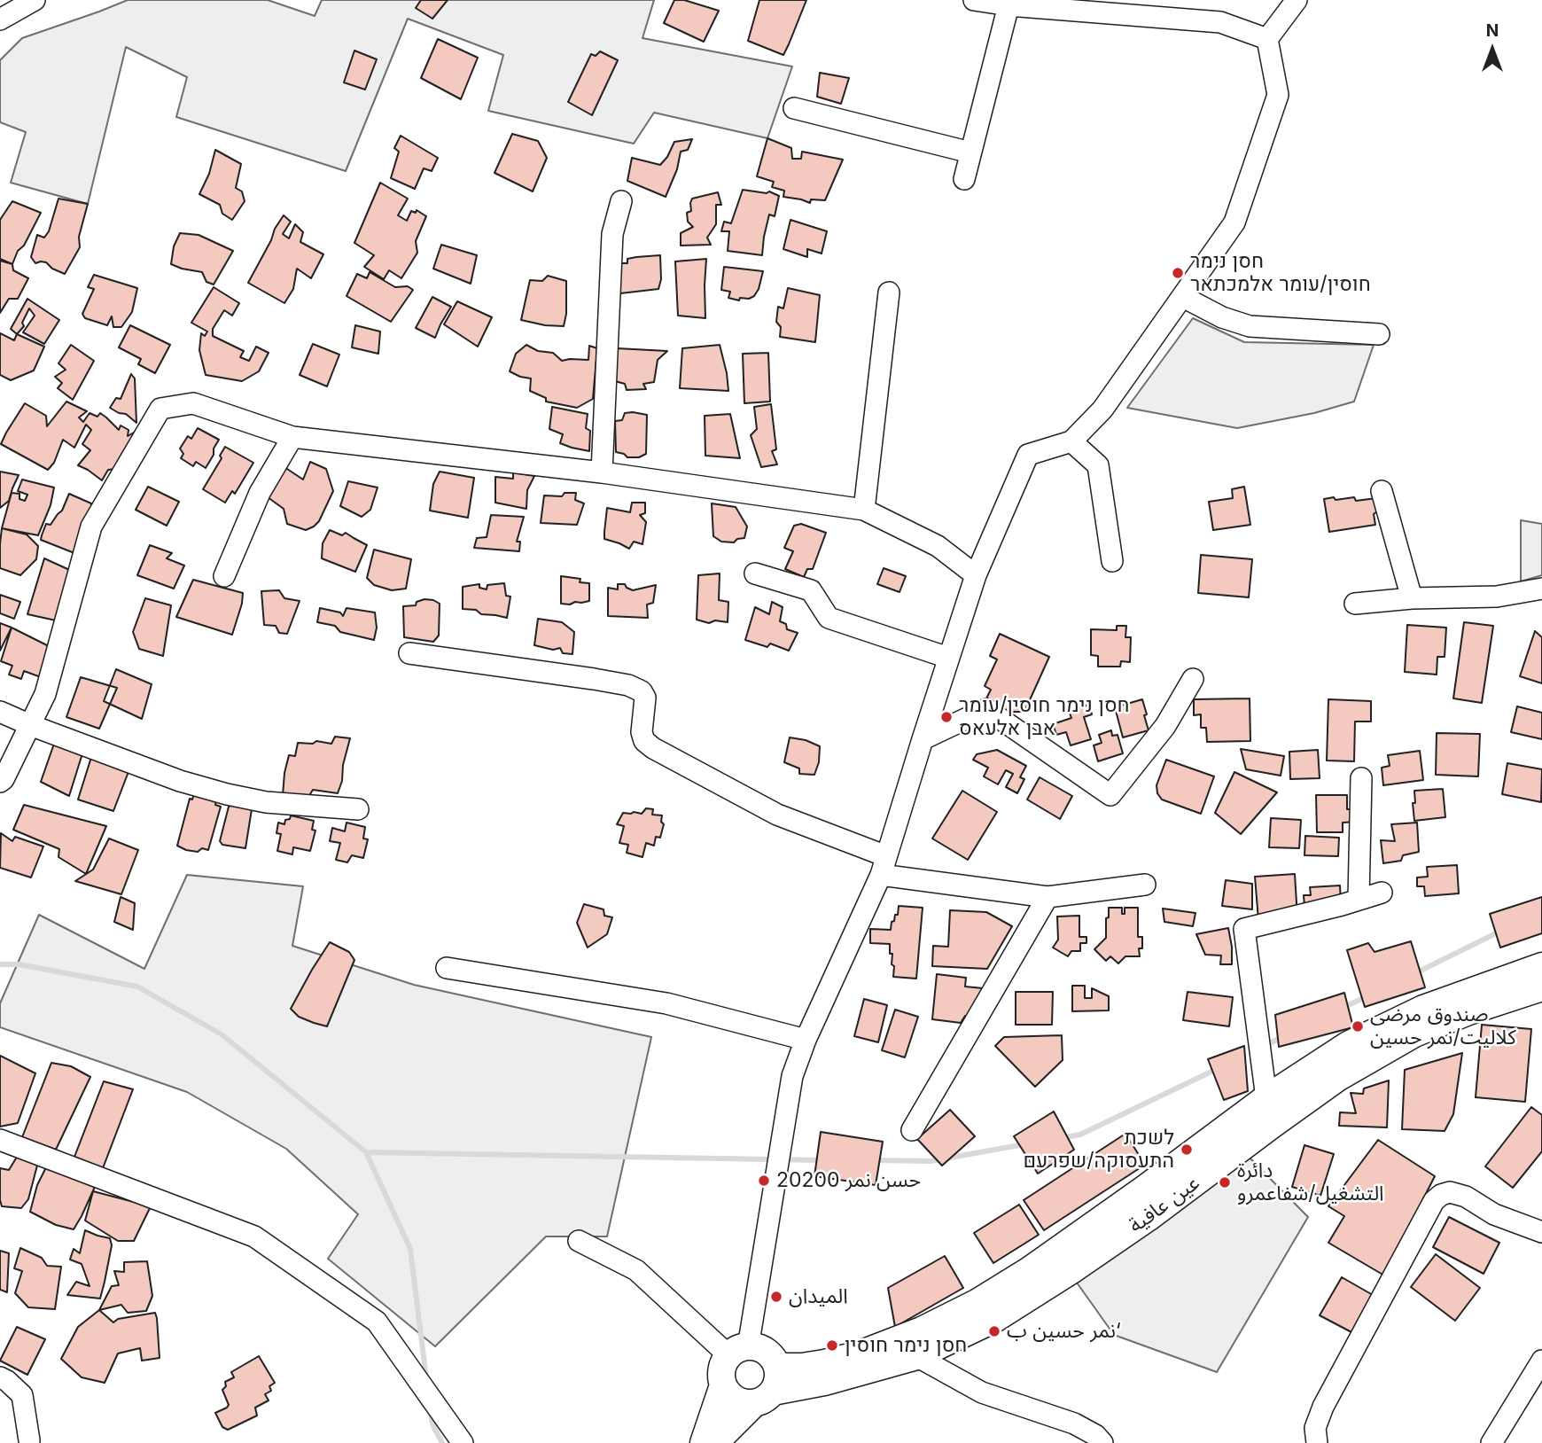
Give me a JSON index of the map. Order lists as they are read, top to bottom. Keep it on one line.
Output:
{"streets":{"main road":["عين عافية"]},"places":["חסן נימר חוסין/עומר אלמכתאר","חסן נימר חוסין/עומר אבן אלעאס","صندوق مرضى كلاليت/نمر حسين","לשכת התעסוקה/שפרעם","حسن نمر 20200","دائرة التشغيل/شفاعمرو","الميدان","نمر حسين ب‘","חסן נימר חוסין"],"north":"top"}
